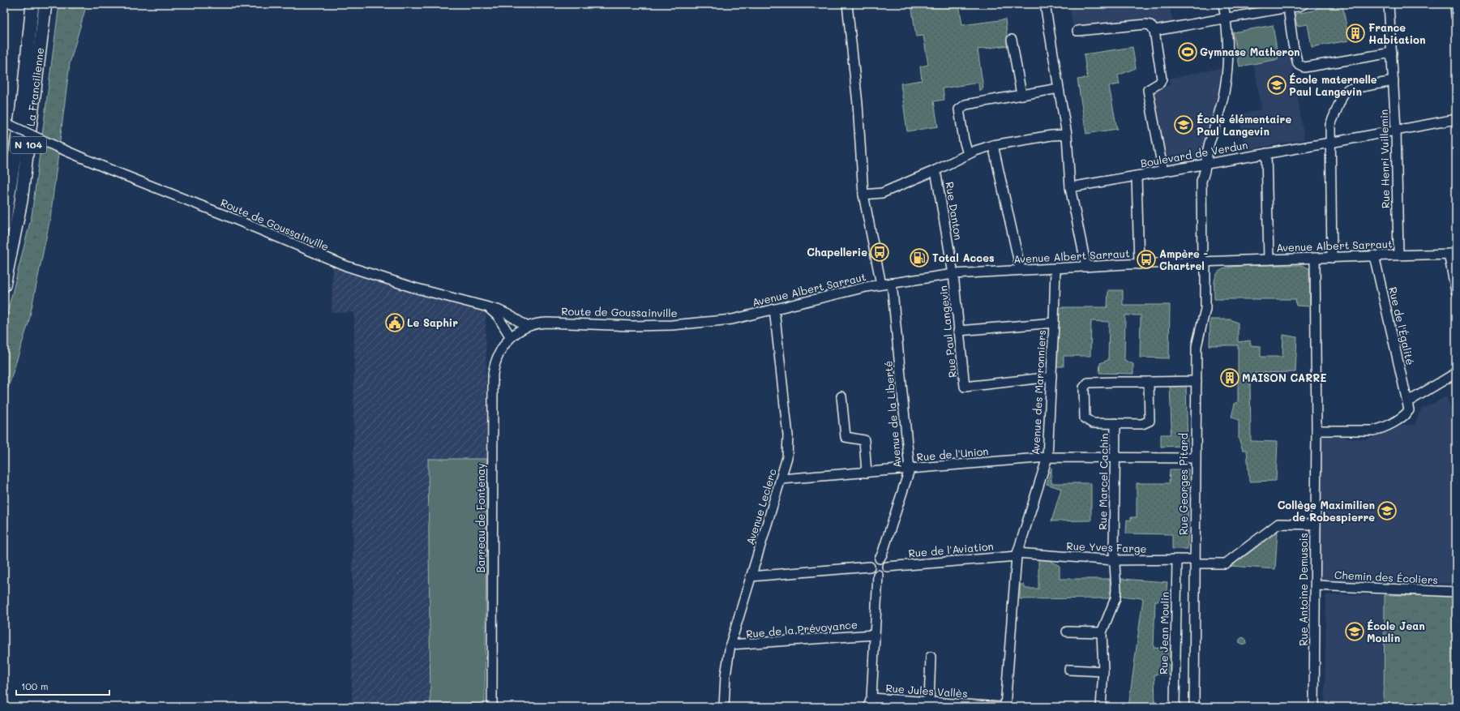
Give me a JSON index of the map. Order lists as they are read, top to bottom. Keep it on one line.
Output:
{"streets":{"highway":["La Francilienne","N 104"],"street":["Boulevard de Verdun","Rue Henri Vuillemin","Rue Danton","Route de Goussainville","Avenue Albert Sarraut","Rue de l'Égalité","Rue Paul Langevin","Avenue des Marronniers","Avenue de la Liberté","Rue de l'Union","Rue Marcel Cachin","Rue Georges Pitard","Avenue Leclerc","Barreau de Fontenay","Rue Yves Farge","Rue de l'Aviation","Chemin des Écoliers","Rue Antoine Demusois","Rue de la Prévoyance","Rue Jean Moulin","Rue Jules Vallès"]},"crossings":[["Boulevard de Verdun","Rue Henri Vuillemin"],["Boulevard de Verdun","Rue Georges Pitard"],["Rue Henri Vuillemin","Avenue Albert Sarraut"],["Rue Danton","Avenue Albert Sarraut"],["Rue Danton","Rue Paul Langevin"],["Route de Goussainville","Avenue Albert Sarraut"],["Route de Goussainville","Barreau de Fontenay"],["Avenue Albert Sarraut","Rue de l'Égalité"],["Avenue Albert Sarraut","Rue Paul Langevin"],["Avenue Albert Sarraut","Avenue des Marronniers"],["Avenue Albert Sarraut","Avenue de la Liberté"],["Avenue Albert Sarraut","Rue Georges Pitard"],["Avenue Albert Sarraut","Avenue Leclerc"],["Avenue Albert Sarraut","Rue Antoine Demusois"],["Rue Paul Langevin","Avenue des Marronniers"],["Avenue des Marronniers","Rue de l'Union"],["Avenue des Marronniers","Rue Yves Farge"],["Avenue des Marronniers","Rue de l'Aviation"],["Avenue de la Liberté","Rue de l'Union"],["Avenue de la Liberté","Rue de l'Aviation"],["Rue de l'Union","Rue Marcel Cachin"],["Rue de l'Union","Rue Georges Pitard"],["Rue de l'Union","Avenue Leclerc"],["Rue Marcel Cachin","Rue Yves Farge"],["Rue Georges Pitard","Rue Yves Farge"],["Avenue Leclerc","Rue de la Prévoyance"],["Rue Yves Farge","Rue de l'Aviation"],["Rue Yves Farge","Rue Antoine Demusois"],["Rue Yves Farge","Rue Jean Moulin"],["Chemin des Écoliers","Rue Antoine Demusois"]],"places":{"building":["France Habitation","MAISON CARRE"],"sports":["Gymnase Matheron"],"school or university":["École maternelle Paul Langevin","École élémentaire Paul Langevin","Collège Maximilien de Robespierre","École Jean Moulin"],"bus stop":["Chapellerie","Ampère - Chartrel"],"fuel station":["Total Acces"],"public building":["Le Saphir"]},"scale_bar":"100 m"}
